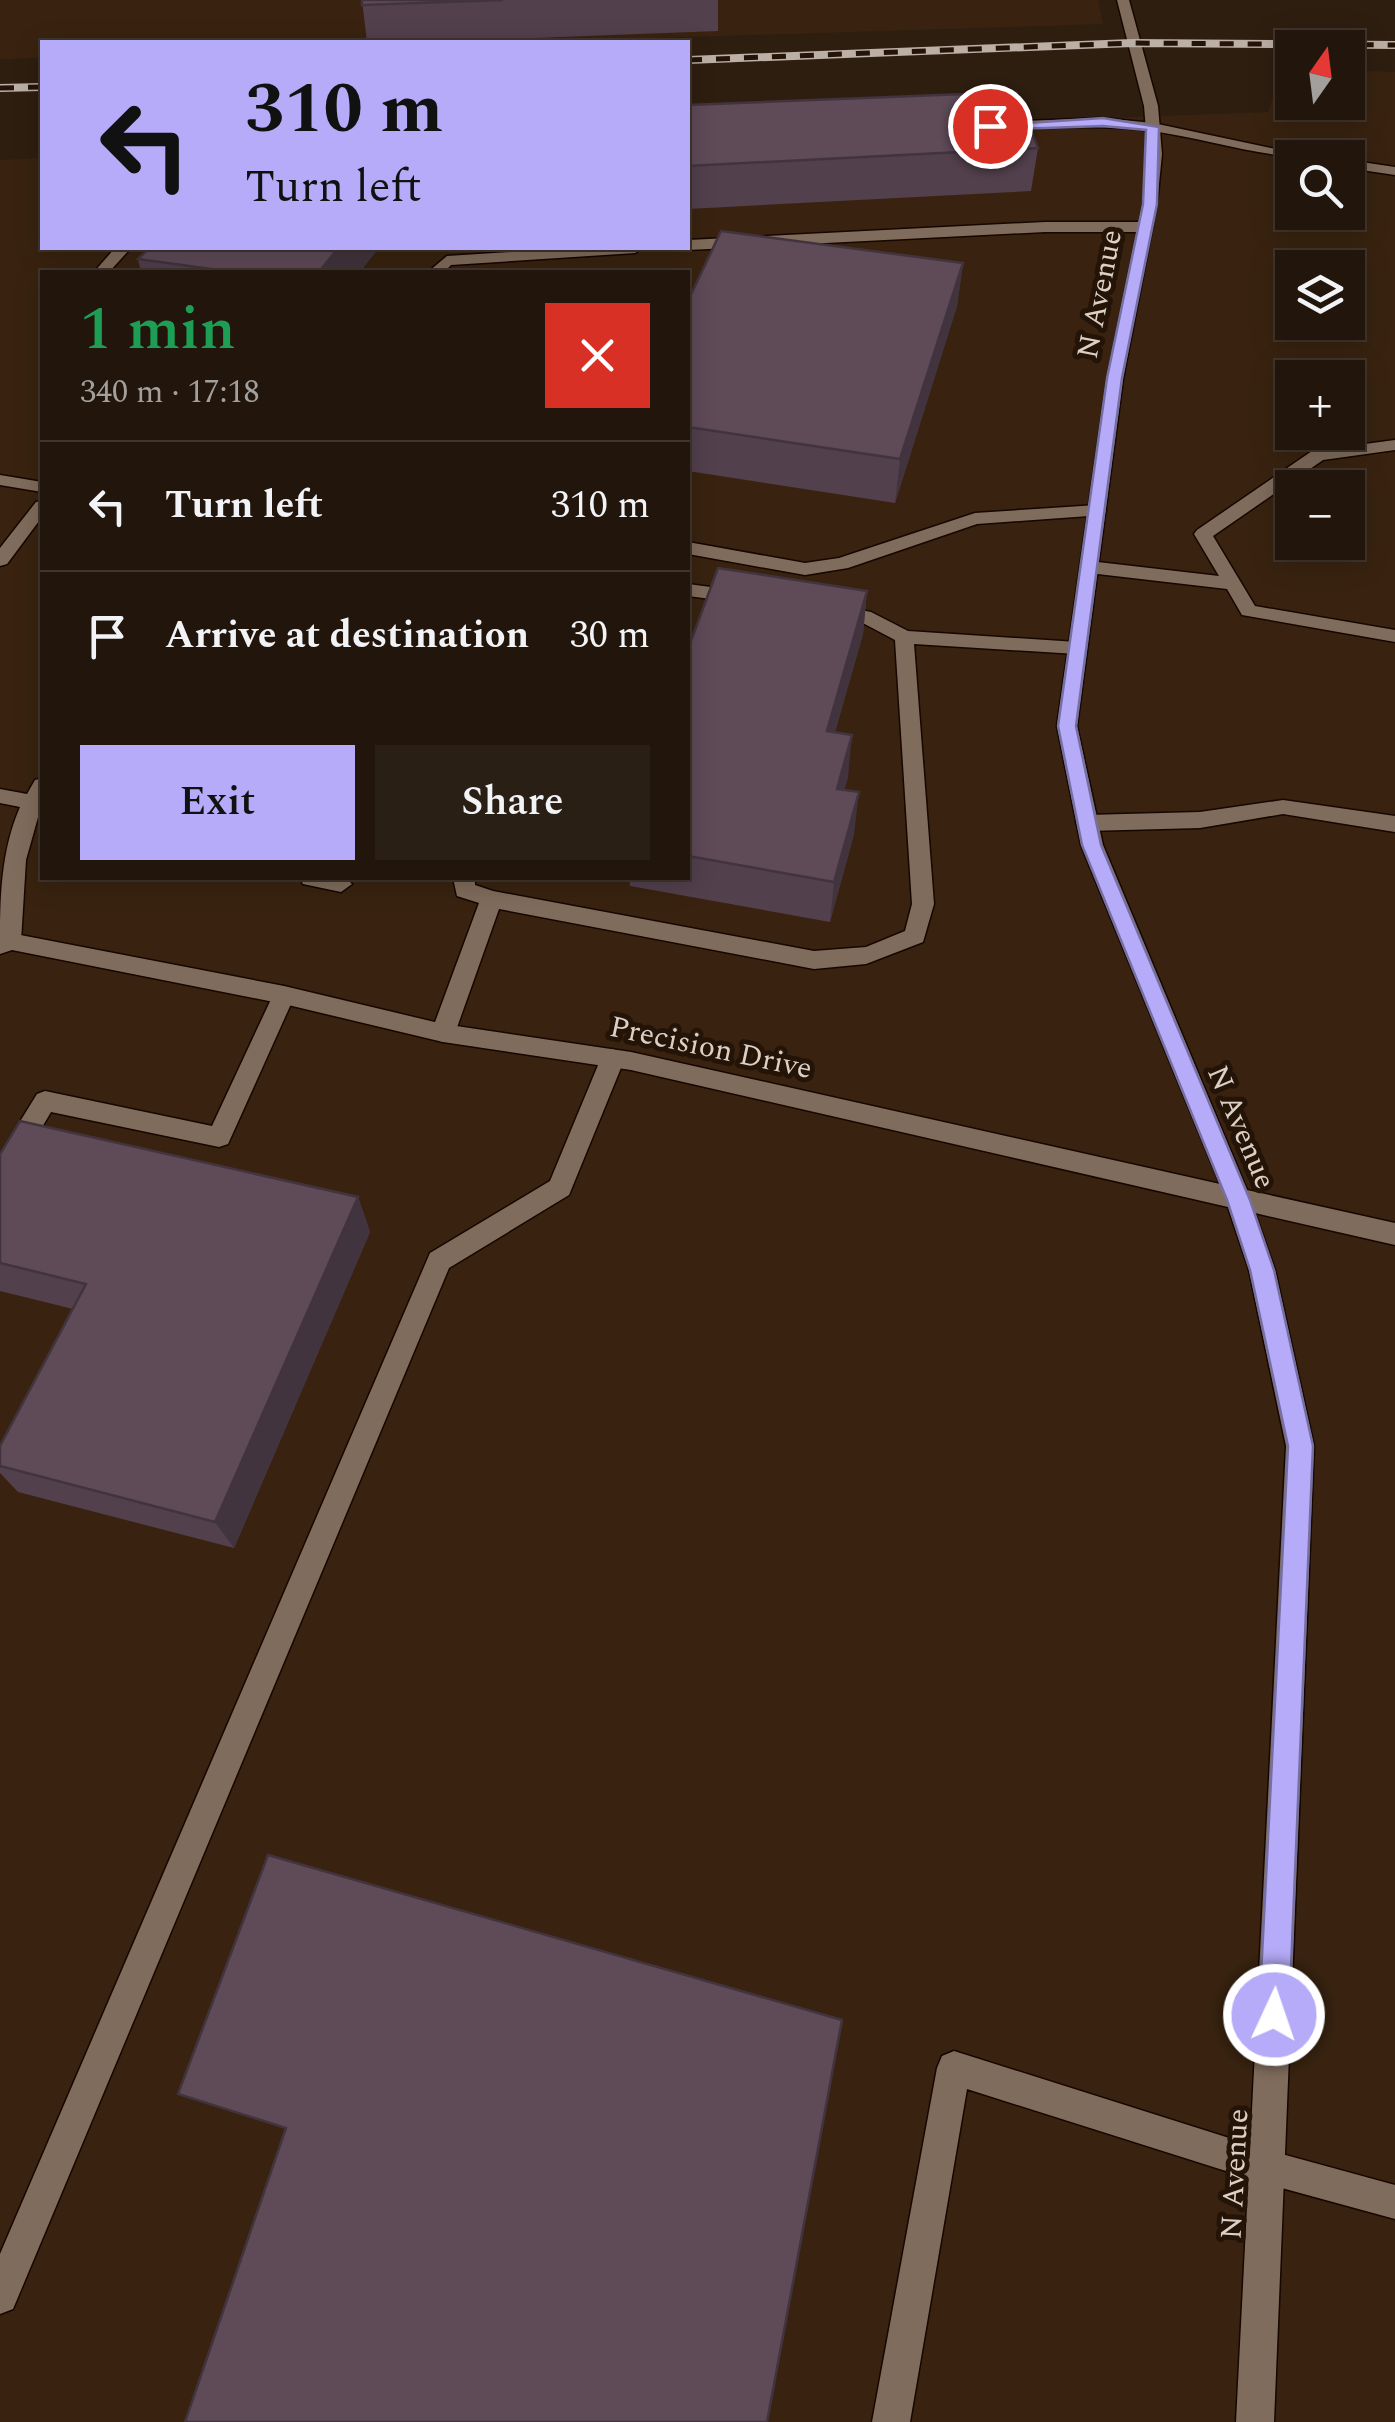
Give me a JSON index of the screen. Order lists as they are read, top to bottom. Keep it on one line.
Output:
{"streets":{"street":["N Avenue","Precision Drive"]},"crossings":[["N Avenue","Precision Drive"]],"north":"top","page":{"map_buttons":["+","−"],"turn":["310 m","Turn left"],"heading":["1 min","340 m · 17:18"],"list":[{"name":"Turn left","value":"310 m"},{"name":"Arrive at destination","value":"30 m"}],"buttons":["Exit","Share"]}}
